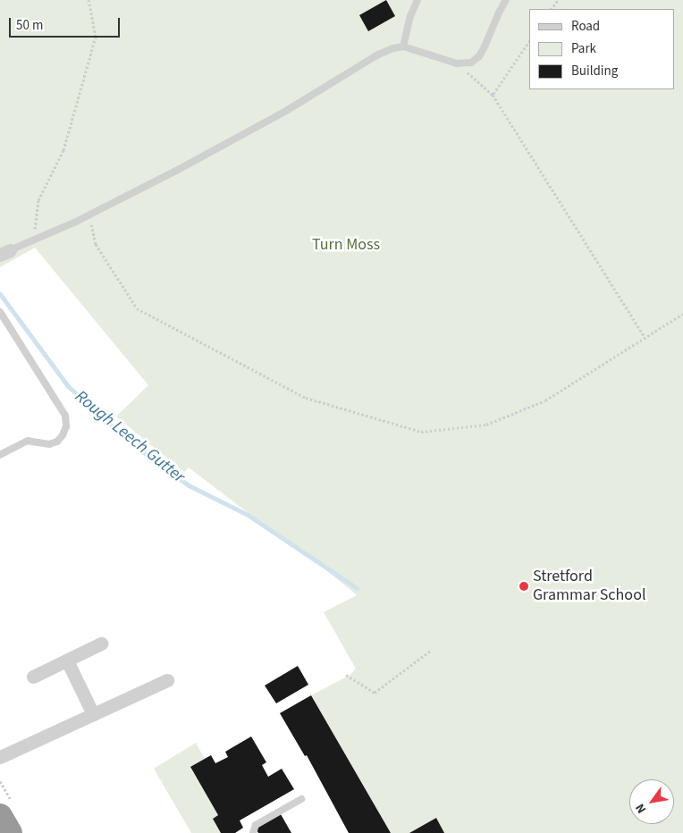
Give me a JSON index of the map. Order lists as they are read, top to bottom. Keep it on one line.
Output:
{"water":["Rough Leech Gutter"],"parks":["Turn Moss"],"places":["Stretford Grammar School"],"legend":["Road","Park","Building"],"scale_bar":"50 m","north":"bottom left"}
